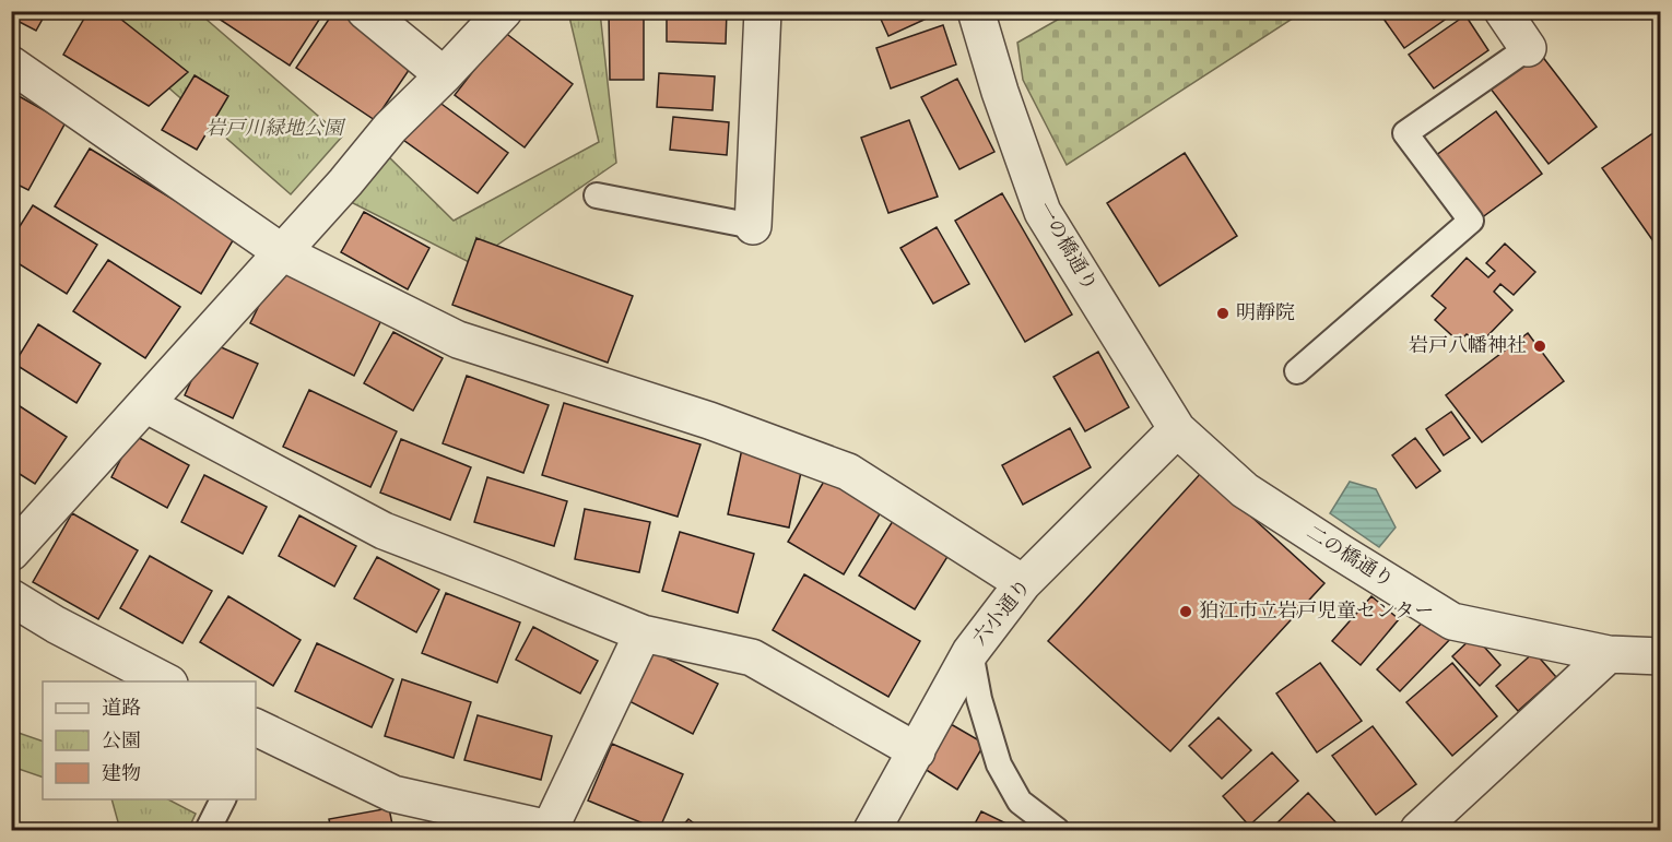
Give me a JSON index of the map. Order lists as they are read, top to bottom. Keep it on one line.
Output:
{"streets":{"street":["一の橋通り","二の橋通り","六小通り"]},"crossings":[["一の橋通り","二の橋通り"],["一の橋通り","六小通り"],["二の橋通り","六小通り"]],"parks":["岩戸川緑地公園"],"places":["明靜院","岩戸八幡神社","狛江市立岩戸児童センター"],"legend":["道路","公園","建物"]}
